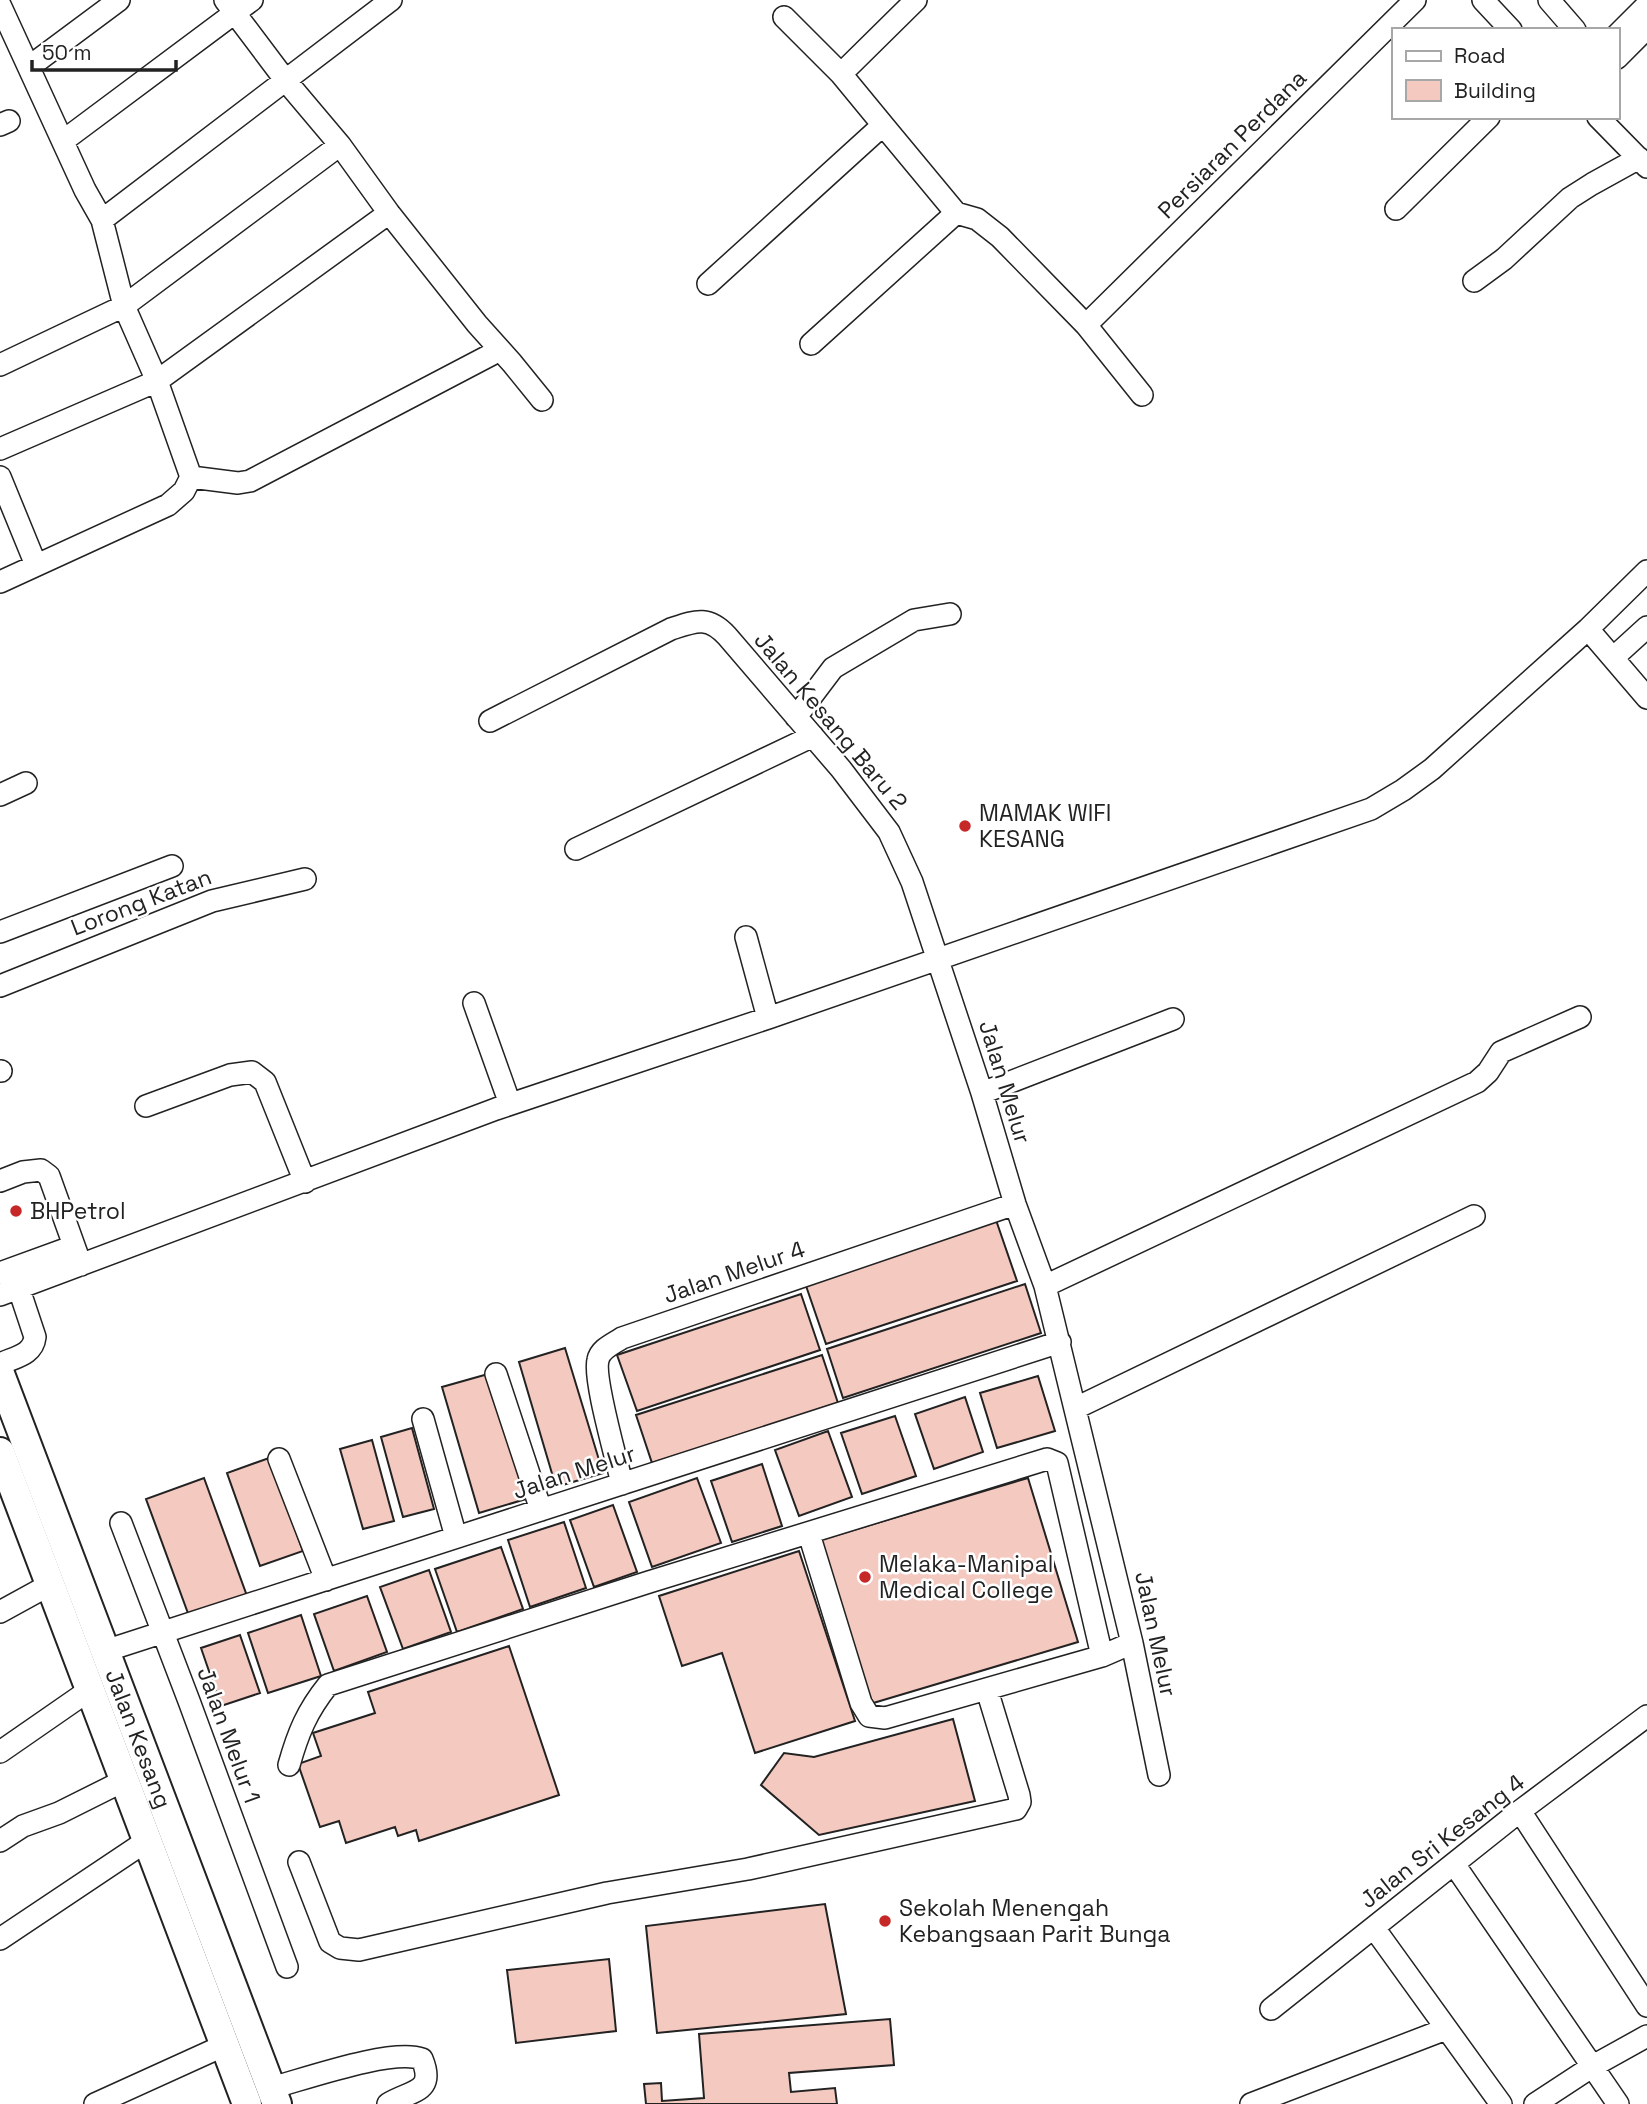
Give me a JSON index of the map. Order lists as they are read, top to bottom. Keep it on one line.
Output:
{"streets":{"main road":["Jalan Kesang"],"street":["Persiaran Perdana","Jalan Kesang Baru 2","Lorong Katan","Jalan Melur","Jalan Melur 4","Jalan Melur 1","Jalan Sri Kesang 4"]},"crossings":[["Jalan Kesang Baru 2","Jalan Melur"],["Jalan Melur","Jalan Melur 4"],["Jalan Melur","Jalan Melur 1"],["Jalan Melur","Jalan Kesang"]],"places":["MAMAK WIFI KESANG","BHPetrol","Melaka-Manipal Medical College","Sekolah Menengah Kebangsaan Parit Bunga"],"legend":["Road","Building"],"scale_bar":"50 m"}
